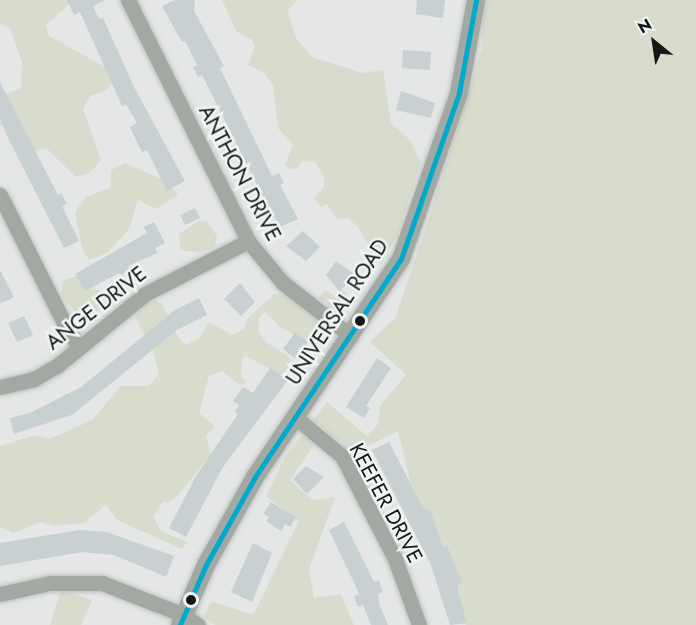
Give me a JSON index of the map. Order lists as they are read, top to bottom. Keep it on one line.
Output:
{"streets":{"street":["ANTHON DRIVE","ANGE DRIVE","UNIVERSAL ROAD","KEEFER DRIVE"]},"crossings":[["ANTHON DRIVE","ANGE DRIVE"],["ANTHON DRIVE","UNIVERSAL ROAD"],["UNIVERSAL ROAD","KEEFER DRIVE"]],"north":"top left"}
